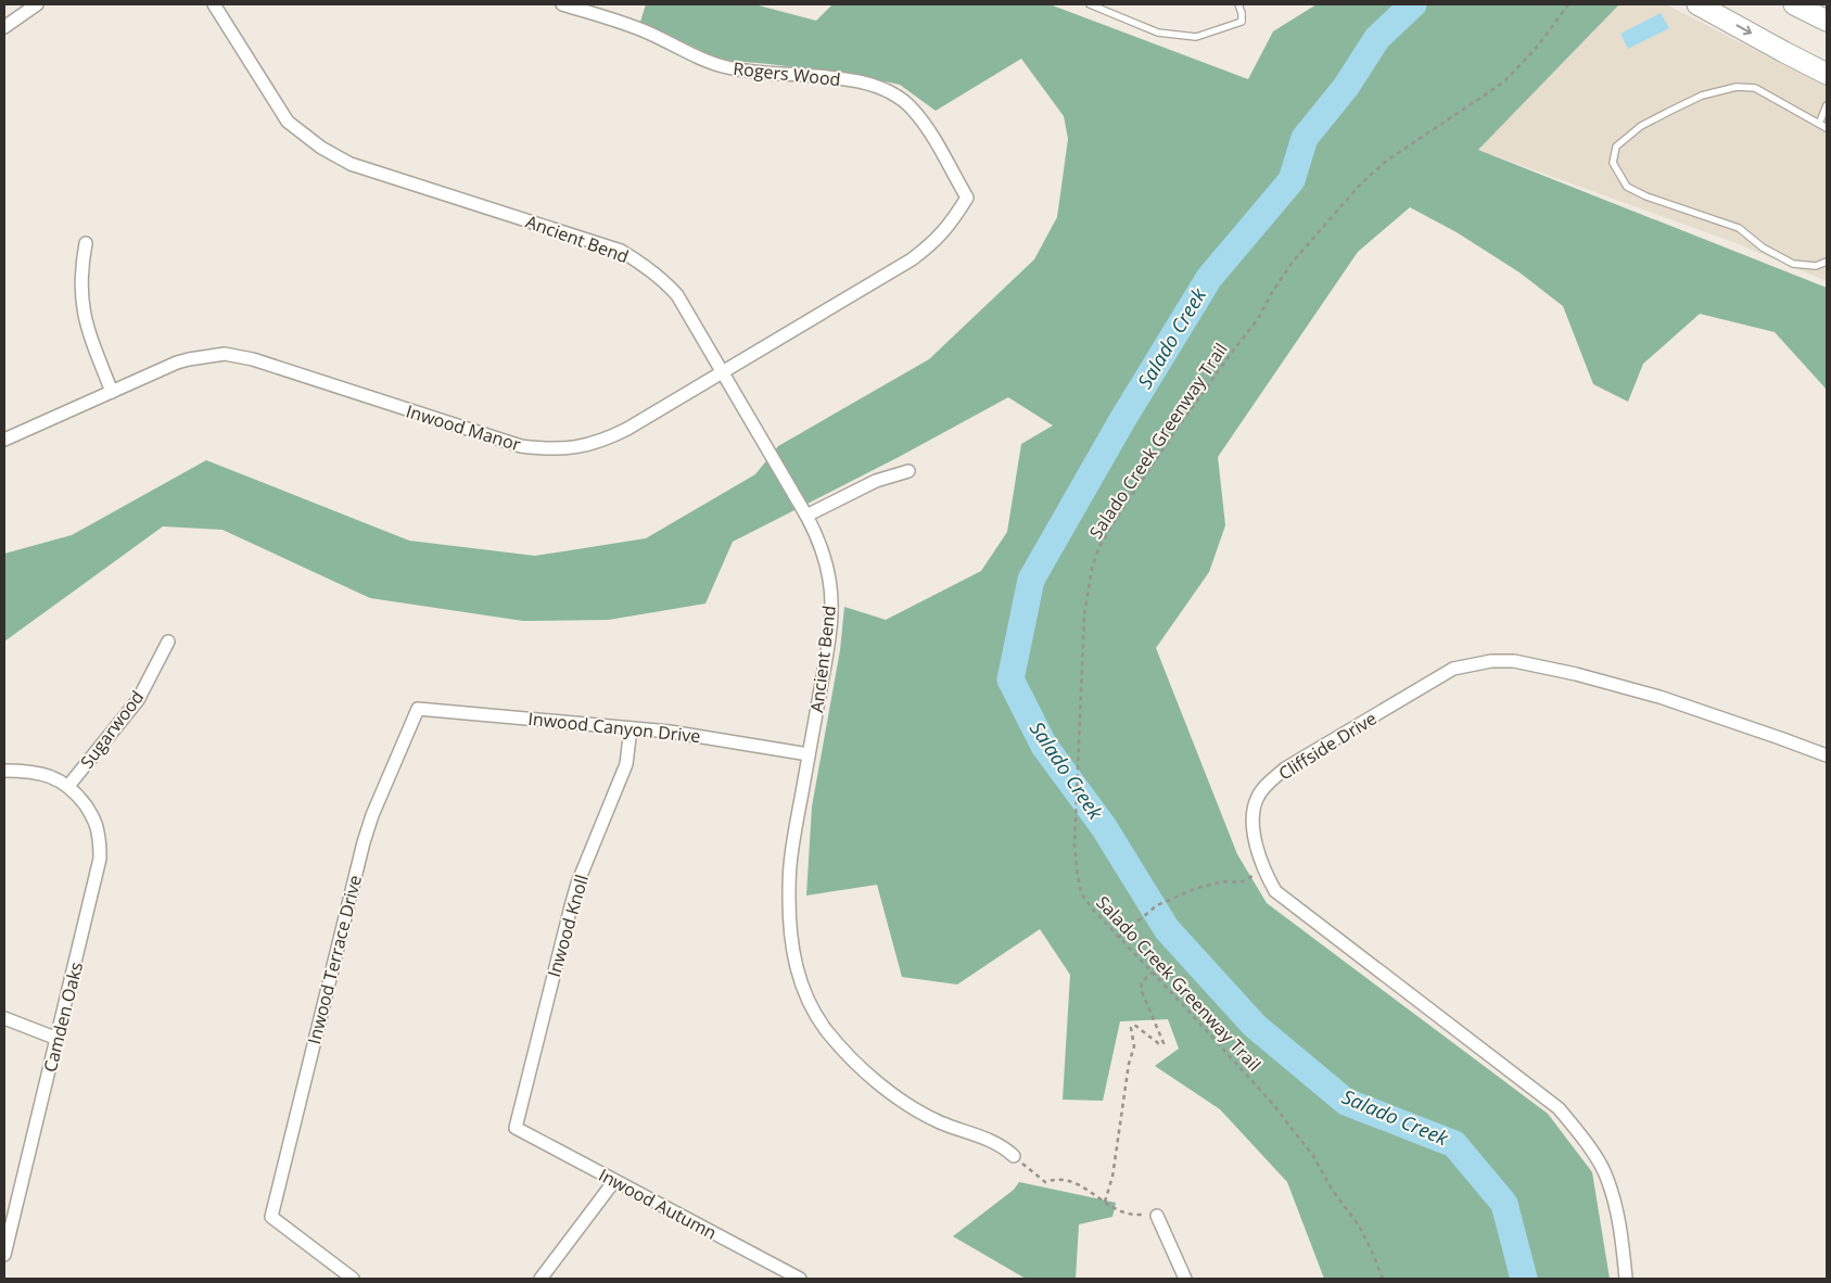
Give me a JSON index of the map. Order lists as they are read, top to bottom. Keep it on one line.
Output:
{"streets":{"street":["Rogers Wood","Ancient Bend","Inwood Manor","Inwood Canyon Drive","Sugarwood","Cliffside Drive","Inwood Knoll","Inwood Terrace Drive","Camden Oaks","Inwood Autumn"],"path":["Salado Creek Greenway Trail"]},"crossings":[["Rogers Wood","Inwood Manor"],["Ancient Bend","Inwood Manor"],["Ancient Bend","Inwood Canyon Drive"],["Inwood Canyon Drive","Inwood Knoll"],["Inwood Canyon Drive","Inwood Terrace Drive"],["Sugarwood","Camden Oaks"],["Inwood Knoll","Inwood Autumn"]],"water":["Salado Creek"]}
